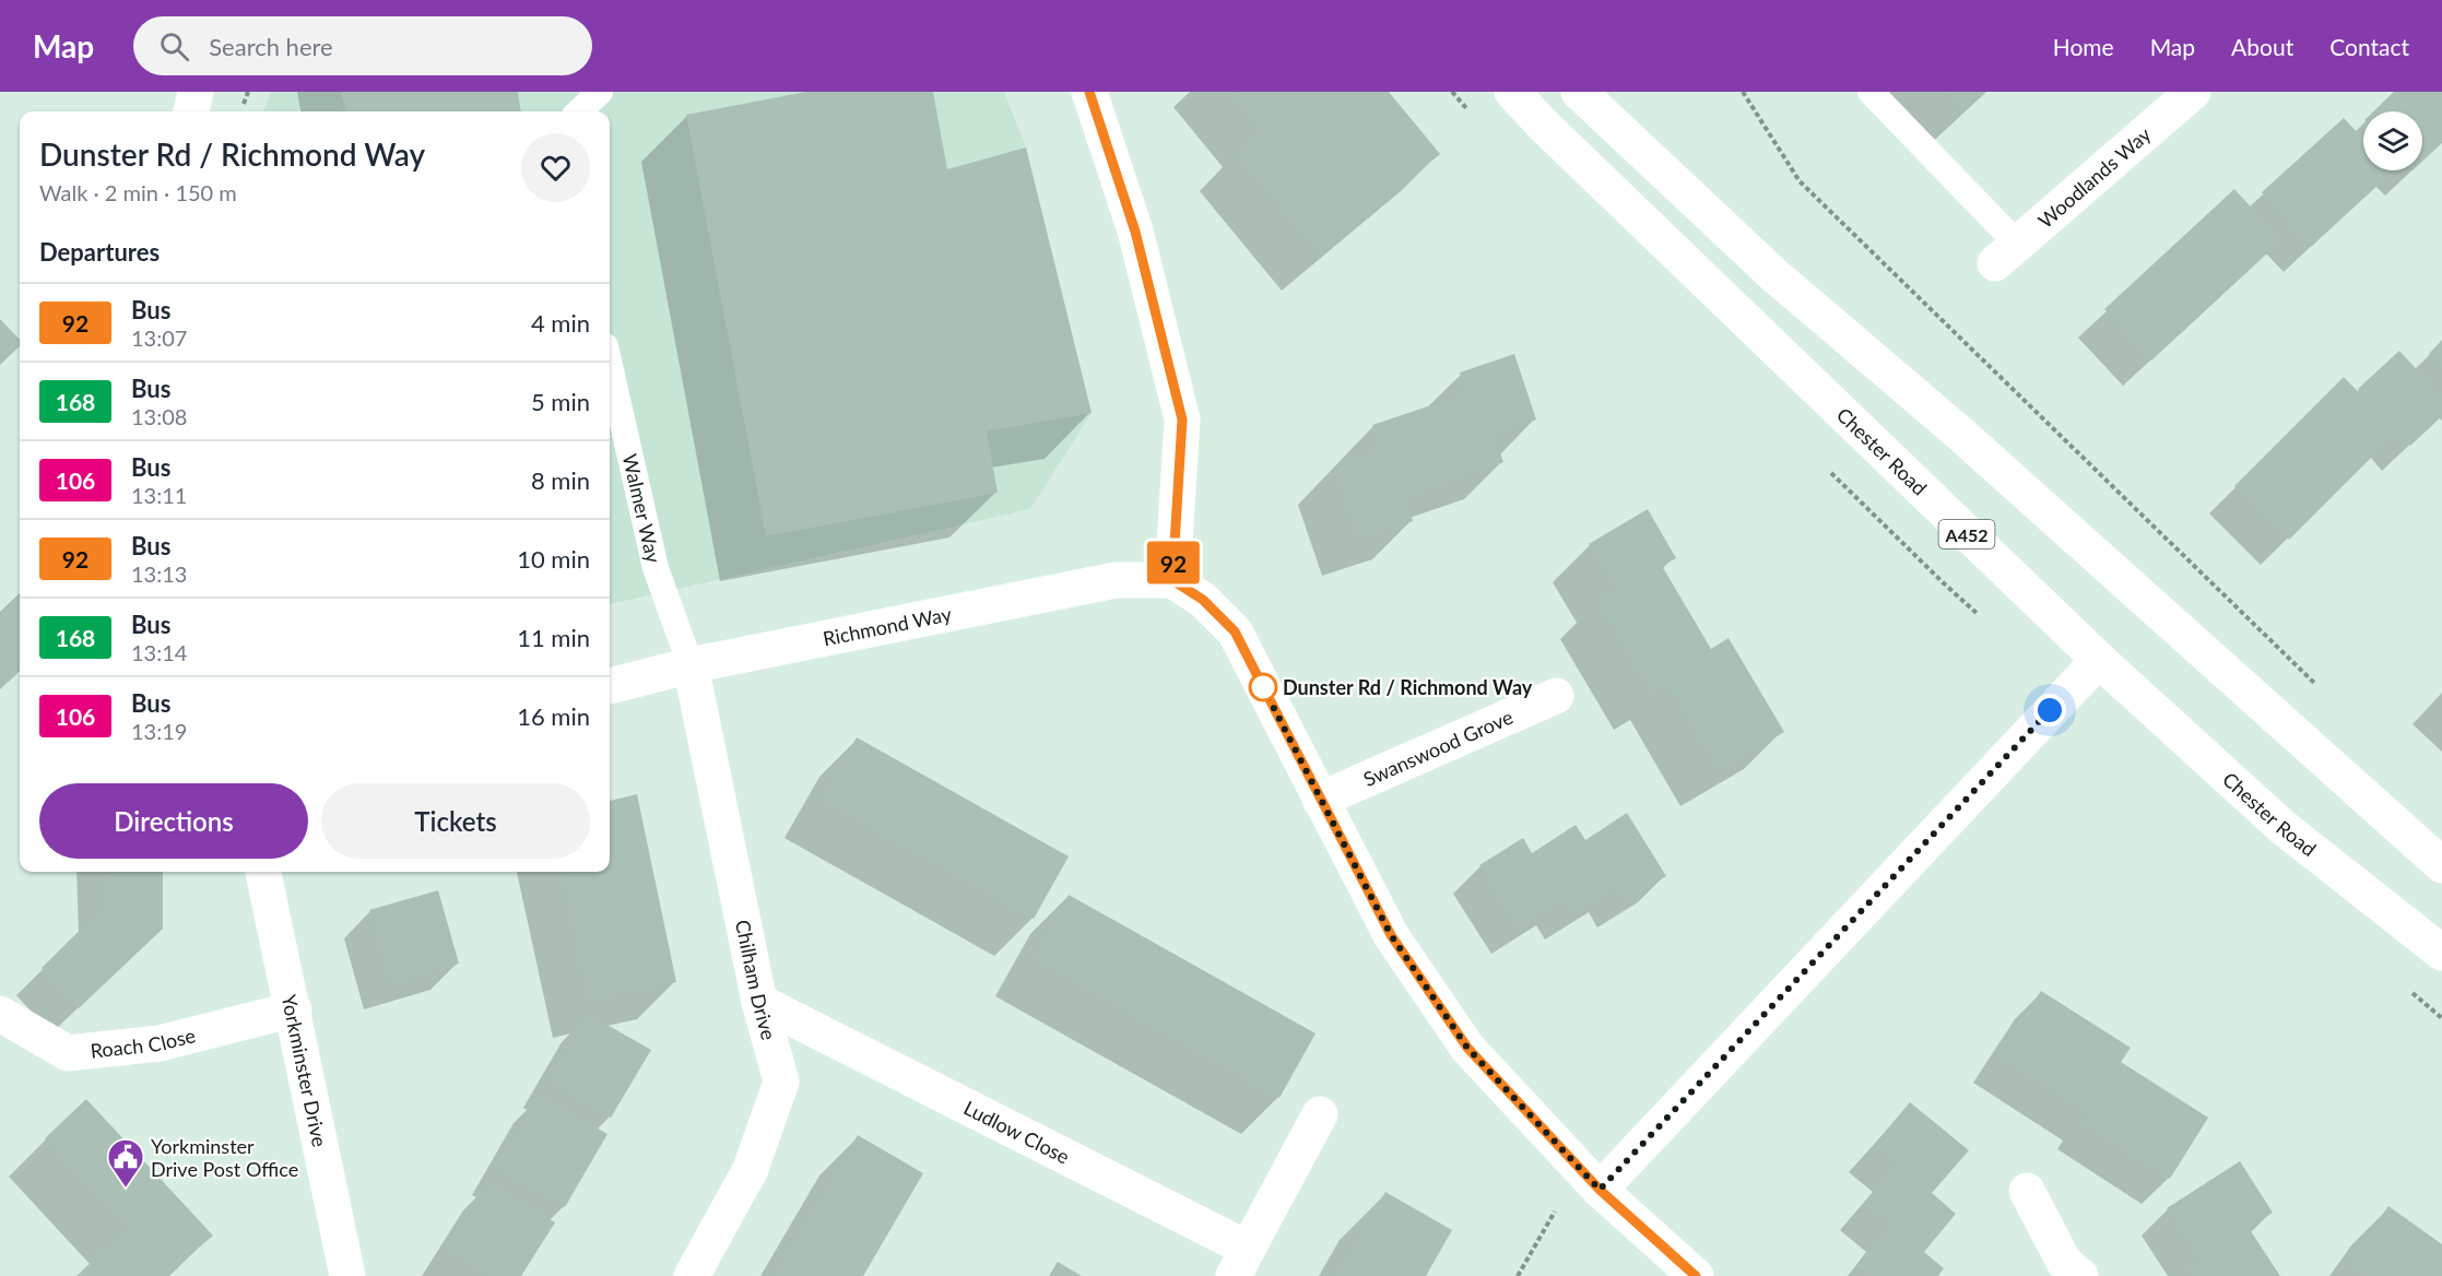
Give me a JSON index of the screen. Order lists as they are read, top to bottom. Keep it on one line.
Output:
{"streets":{"main road":["Woodlands Way","Chester Road","A452","Richmond Way","Swanswood Grove","Chilham Drive","Roach Close","Yorkminster Drive","Ludlow Close"],"lane":["Walmer Way"]},"crossings":[["Walmer Way","Richmond Way"],["Walmer Way","Chilham Drive"],["Richmond Way","Chilham Drive"],["Chilham Drive","Ludlow Close"],["Roach Close","Yorkminster Drive"]],"places":{"other":["Dunster Rd / Richmond Way"],"public building":["Yorkminster Drive Post Office"]},"lines":["bus line 92"],"page":{"header":"Map","search":"Search here","nav":["Home","Map","About","Contact"],"on_map":"92","heading":[["Dunster Rd / Richmond Way","Walk · 2 min · 150 m"],"Departures"],"list":[{"mark":"92","name":"Bus","note":"13:07","value":"4 min"},{"mark":"168","name":"Bus","note":"13:08","value":"5 min"},{"mark":"106","name":"Bus","note":"13:11","value":"8 min"},{"mark":"92","name":"Bus","note":"13:13","value":"10 min"},{"mark":"168","name":"Bus","note":"13:14","value":"11 min"},{"mark":"106","name":"Bus","note":"13:19","value":"16 min"}],"buttons":["Directions","Tickets"]}}
